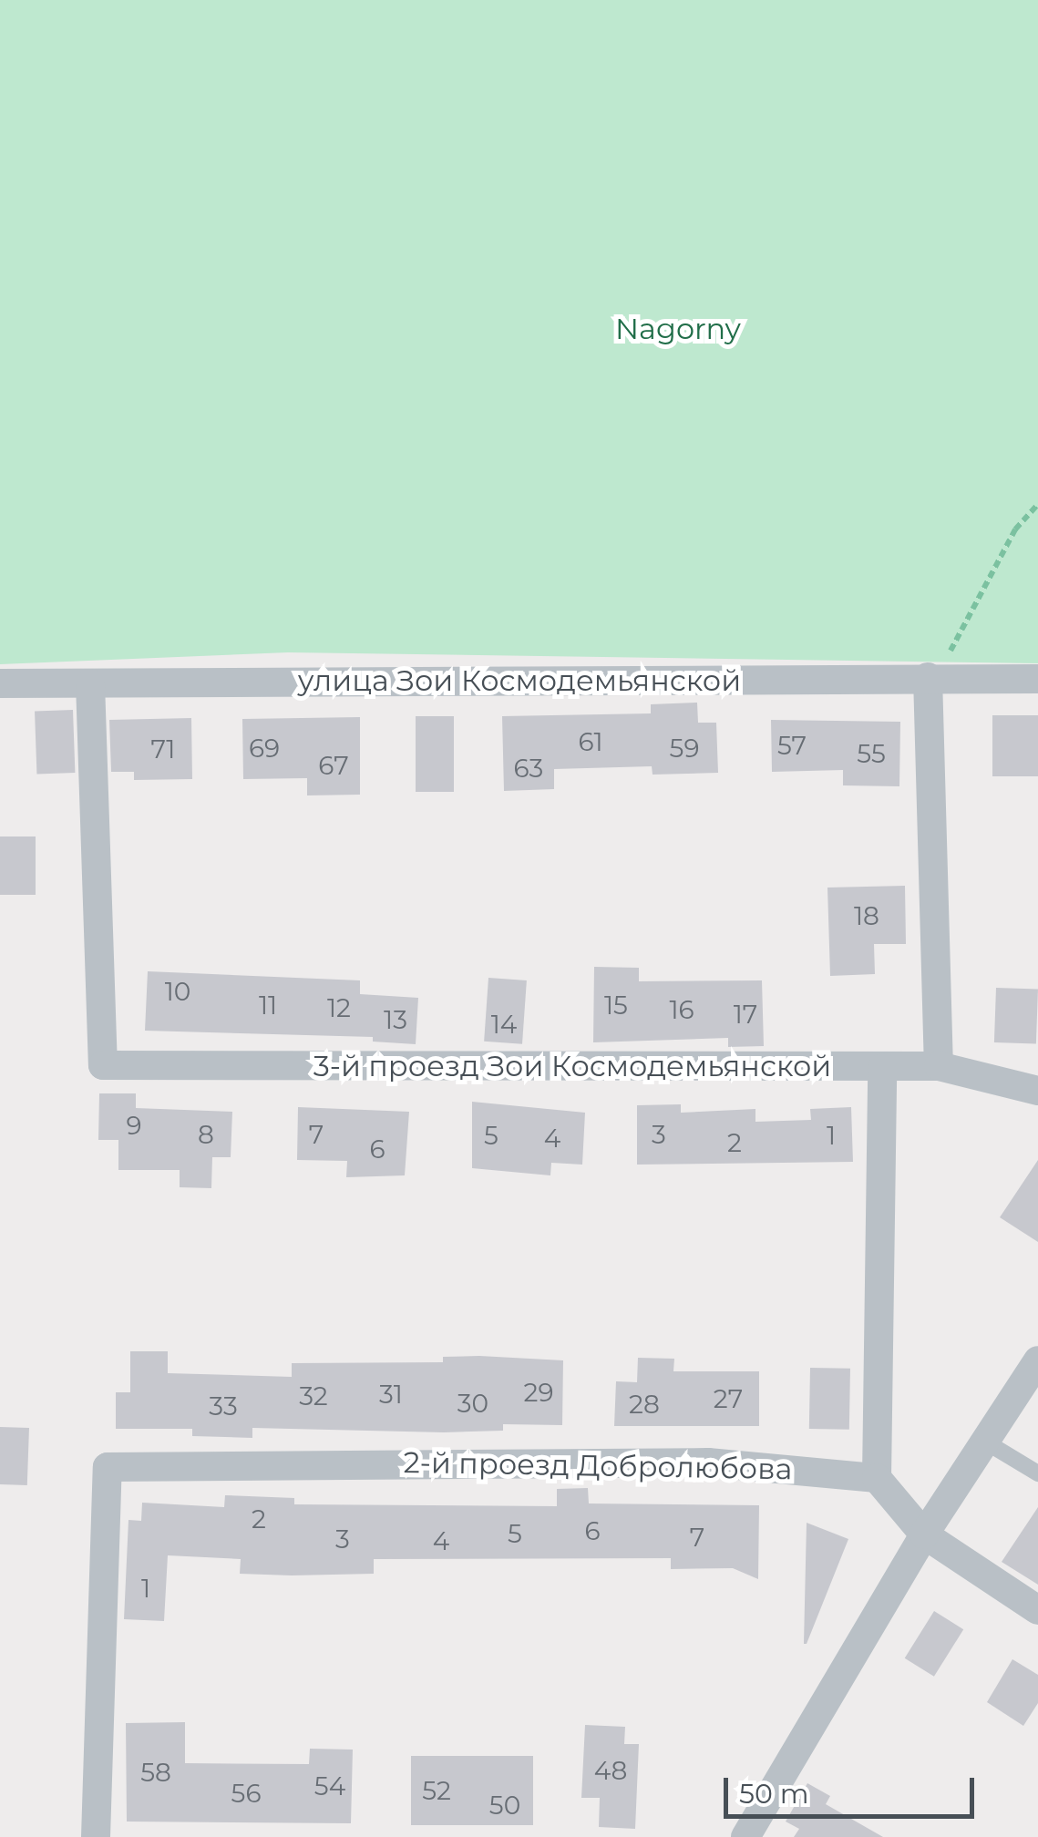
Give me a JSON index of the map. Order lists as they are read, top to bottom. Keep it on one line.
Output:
{"streets":{"street":["улица Зои Космодемьянской","3-й проезд Зои Космодемьянской","2-й проезд Добролюбова"]},"crossings":[["улица Зои Космодемьянской","3-й проезд Зои Космодемьянской"]],"parks":["Nagorny"],"house_numbers":["61","57","69","59","71","55","67","63","18","10","11","15","12","16","17","13","14","9","8","7","3","5","1","4","2","6","29","31","32","27","30","28","33","2","6","5","7","3","4","1","48","58","54","52","56","50"],"scale_bar":"50 m"}
